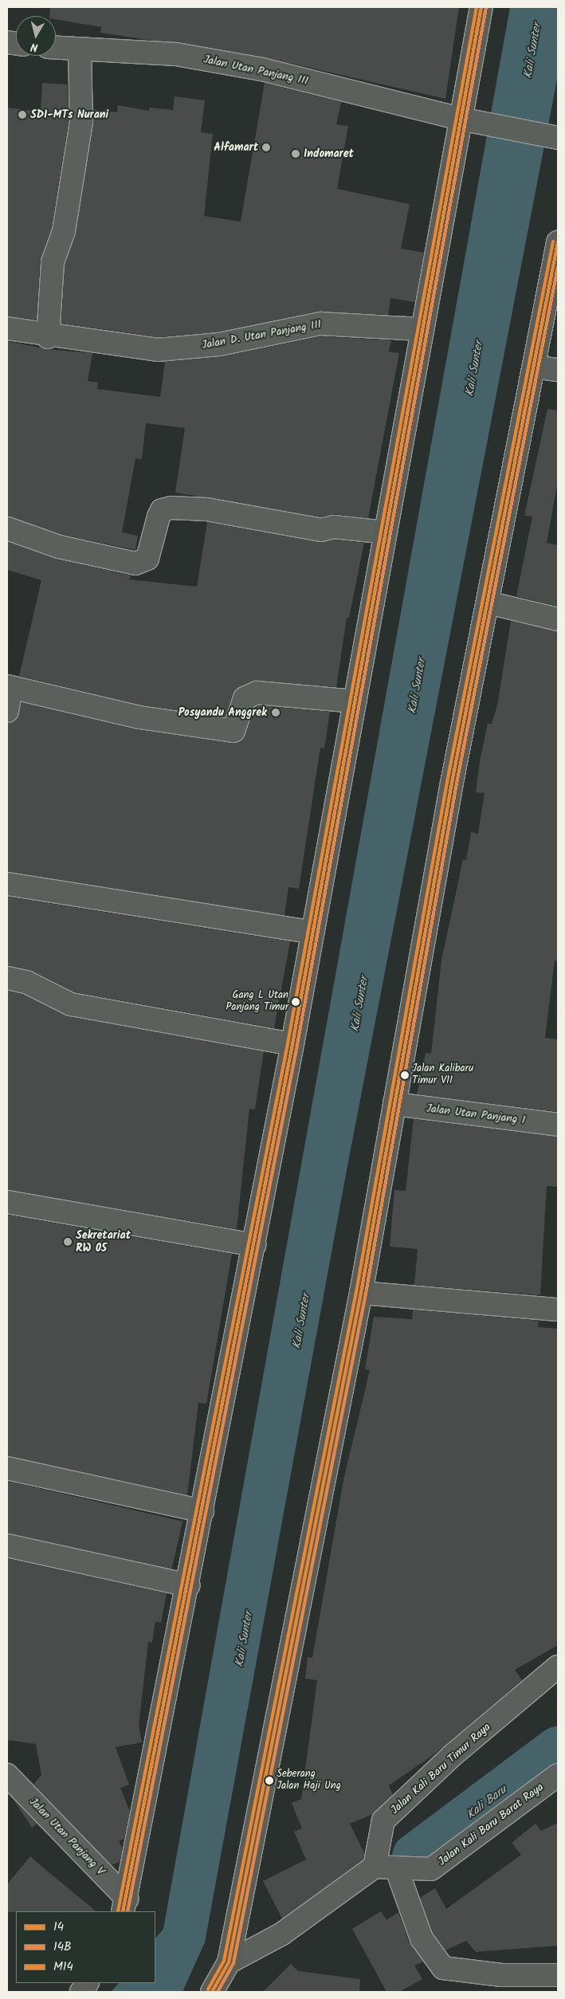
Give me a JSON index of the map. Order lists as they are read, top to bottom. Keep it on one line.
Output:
{"streets":{"street":["Jalan Utan Panjang III","Jalan D. Utan Panjang III","Jalan Utan Panjang 1","Jalan Kali Baru Timur Raya","Jalan Kali Baru Barat Raya","Jalan Utan Panjang V"]},"crossings":[["Jalan Kali Baru Timur Raya","Jalan Kali Baru Barat Raya"]],"water":["Kali Sunter","Kali Baru"],"places":["SDI-MTs Nurani","Alfamart","Indomaret","Posyandu Anggrek","Gang L Utan Panjang Timur","Jalan Kalibaru Timur VII","Sekretariat RW 05","Seberang Jalan Haji Ung"],"lines":["transit line 14","transit line M14","transit line 14B"],"legend":["14","14B","M14"],"north":"bottom"}
